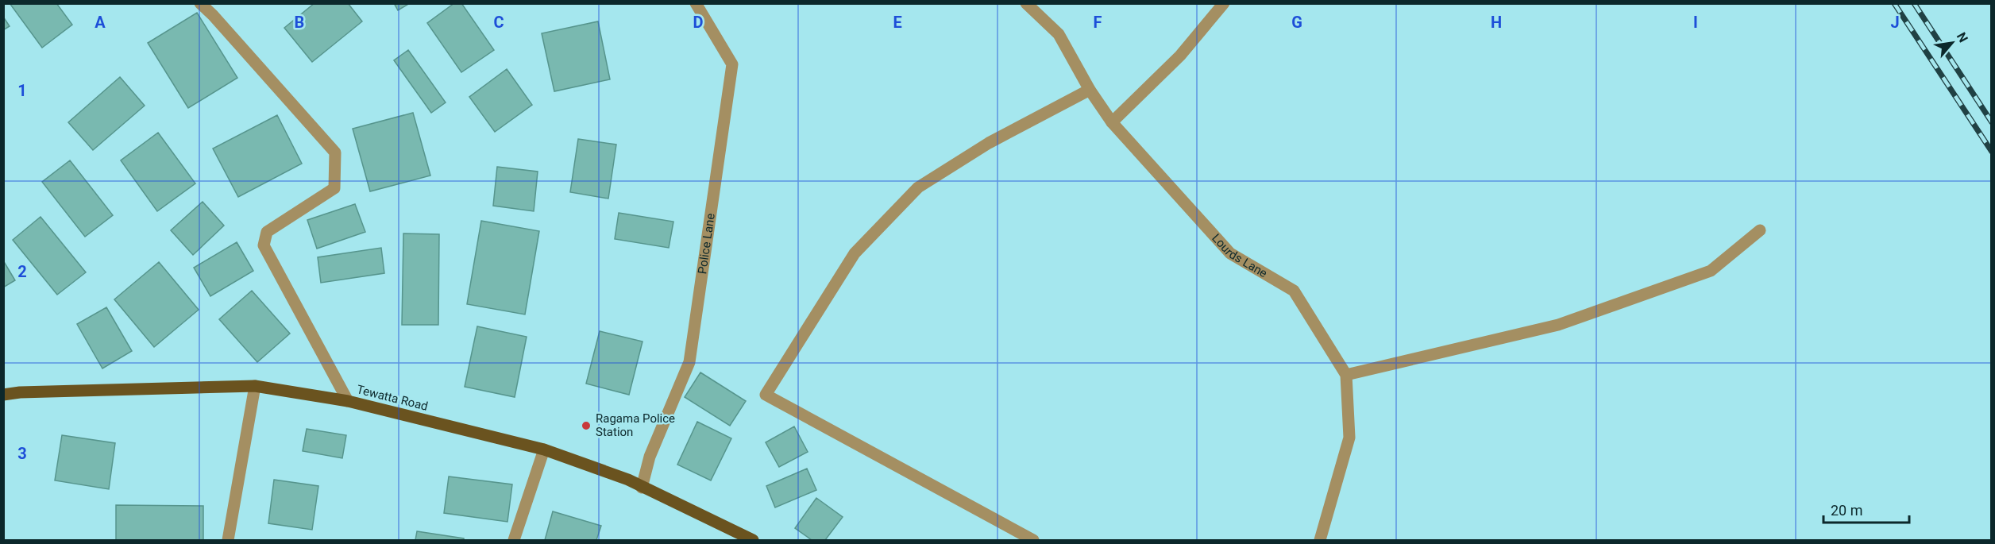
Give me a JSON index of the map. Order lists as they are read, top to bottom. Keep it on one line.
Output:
{"streets":{"main road":["Tewatta Road"],"street":["Police Lane","Lourds Lane"]},"crossings":[["Police Lane","Tewatta Road"]],"places":["Ragama Police Station"],"scale_bar":"20 m","north":"top right","grid":{"columns":["A","B","C","D","E","F","G","H","I","J"],"rows":["1","2","3"]}}
